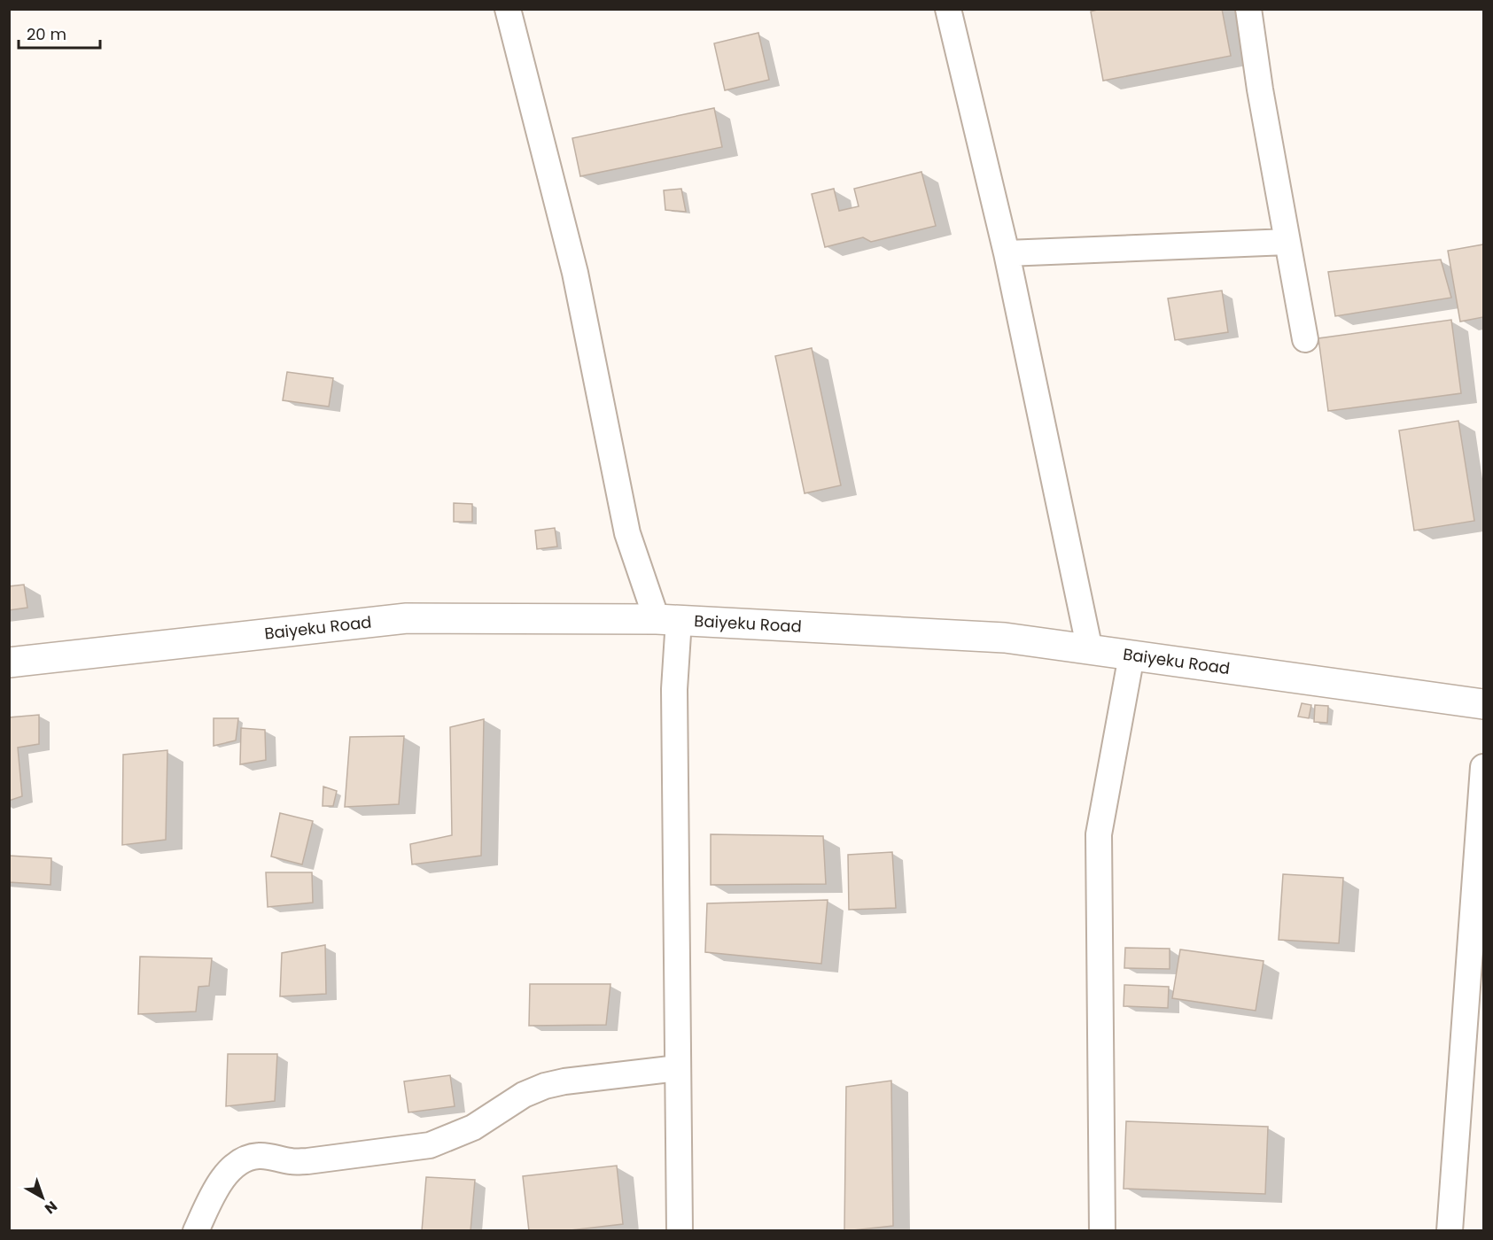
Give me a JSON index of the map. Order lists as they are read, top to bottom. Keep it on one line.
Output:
{"streets":{"main road":["Baiyeku Road"]},"scale_bar":"20 m","north":"bottom right"}
